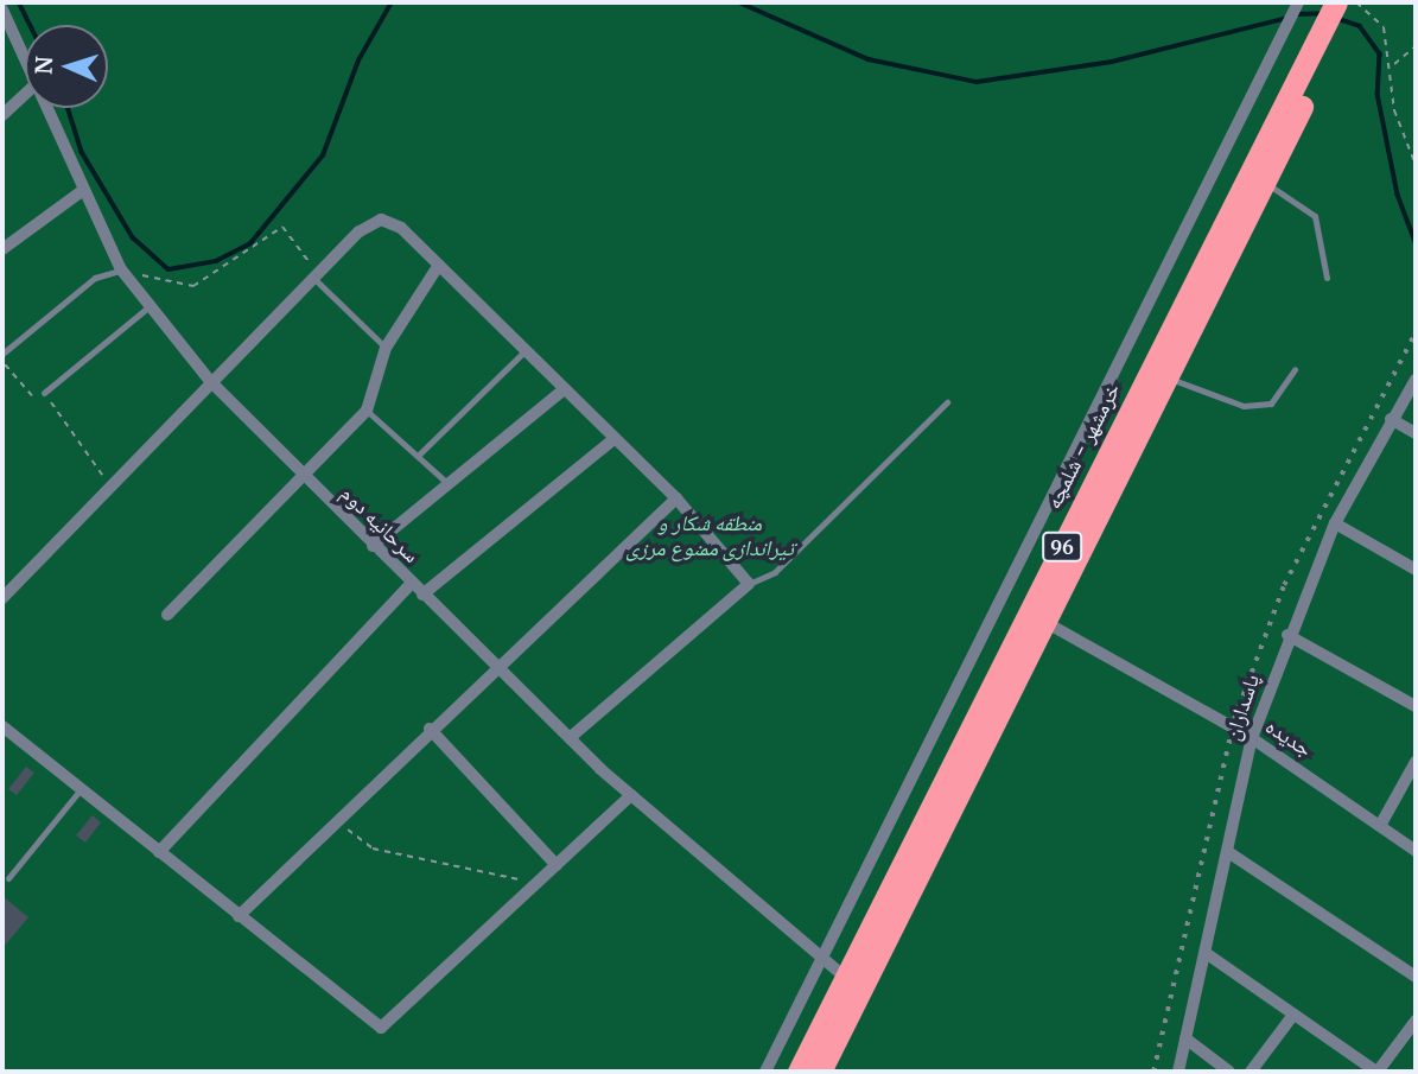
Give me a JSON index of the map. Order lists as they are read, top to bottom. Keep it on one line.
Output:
{"streets":{"highway":["خرمشهر - شلمچه","96"],"street":["سرحانیه دوم","پاسداران","جدیده"]},"crossings":[["خرمشهر - شلمچه","سرحانیه دوم"],["خرمشهر - شلمچه","جدیده"],["سرحانیه دوم","96"],["پاسداران","جدیده"]],"parks":["منطقه شکار و تیراندازی ممنوع مرزی"],"north":"left"}
